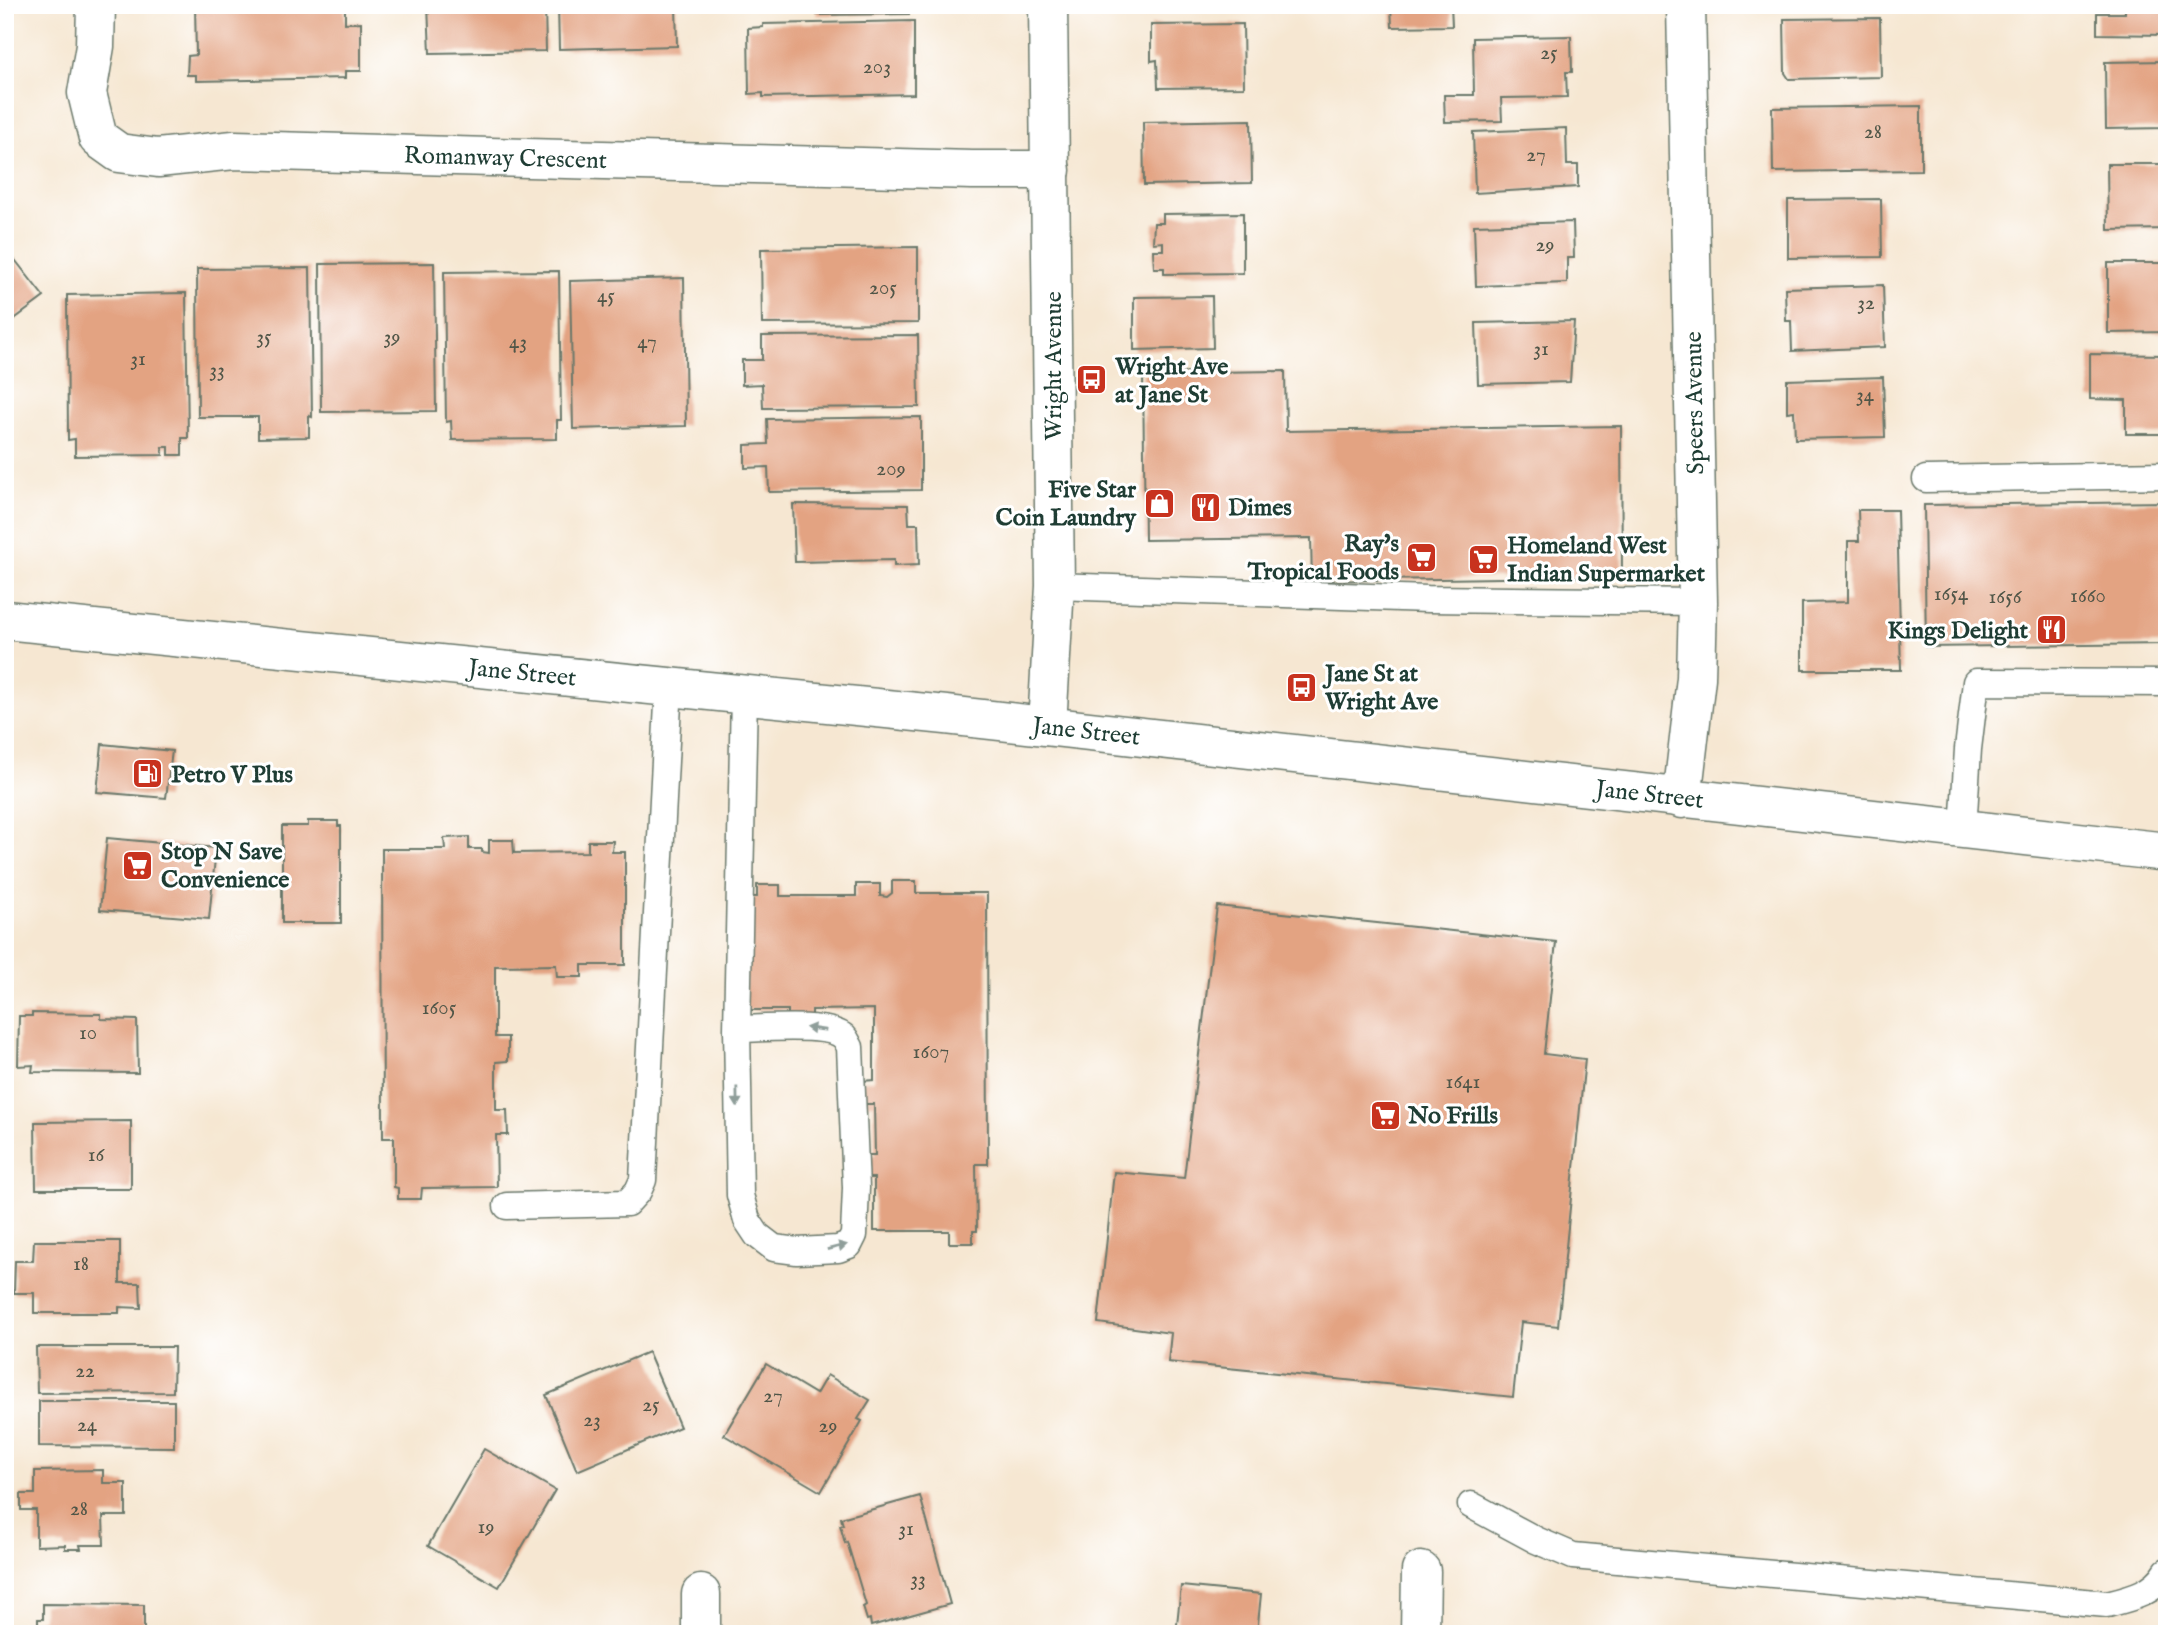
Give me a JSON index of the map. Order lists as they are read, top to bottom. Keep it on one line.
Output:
{"streets":{"street":["Romanway Crescent","Wright Avenue","Speers Avenue","Jane Street"]},"crossings":[["Romanway Crescent","Wright Avenue"],["Wright Avenue","Jane Street"],["Speers Avenue","Jane Street"]],"places":{"bus stop":["Wright Ave at Jane St","Jane St at Wright Ave"],"shop":["Five Star Coin Laundry"],"restaurant":["Dimes","Kings Delight"],"supermarket":["Ray's Tropical Foods","Homeland West Indian Supermarket","Stop N Save Convenience","No Frills"],"fuel station":["Petro V Plus"]},"house_numbers":["25","203","28","27","29","205","45","32","35","39","43","47","31","31","33","34","209","1654","1660","1656","1605","10","1607","1641","16","18","22","27","25","23","24","29","28","19","31","33"]}
